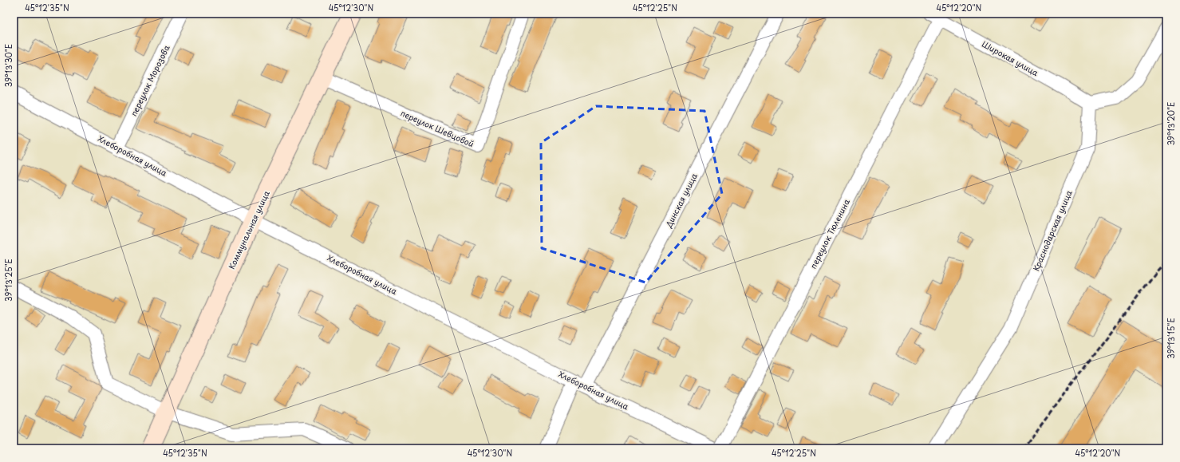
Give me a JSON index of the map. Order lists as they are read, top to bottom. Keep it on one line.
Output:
{"streets":{"street":["Широкая улица","переулок Морозова","переулок Шевцовой","Хлеборобная улица","Динская улица","Коммунальная улица","Краснодарская улица","переулок Тюленина"]},"crossings":[["Широкая улица","Краснодарская улица"],["Широкая улица","переулок Тюленина"],["переулок Морозова","Хлеборобная улица"],["переулок Шевцовой","Коммунальная улица"],["Хлеборобная улица","Динская улица"],["Хлеборобная улица","Коммунальная улица"]],"coordinates":["45°12'35\"N","45°12'30\"N","45°12'25\"N","45°12'20\"N","39°13'30\"E","39°13'20\"E","39°13'25\"E","39°13'15\"E"]}
